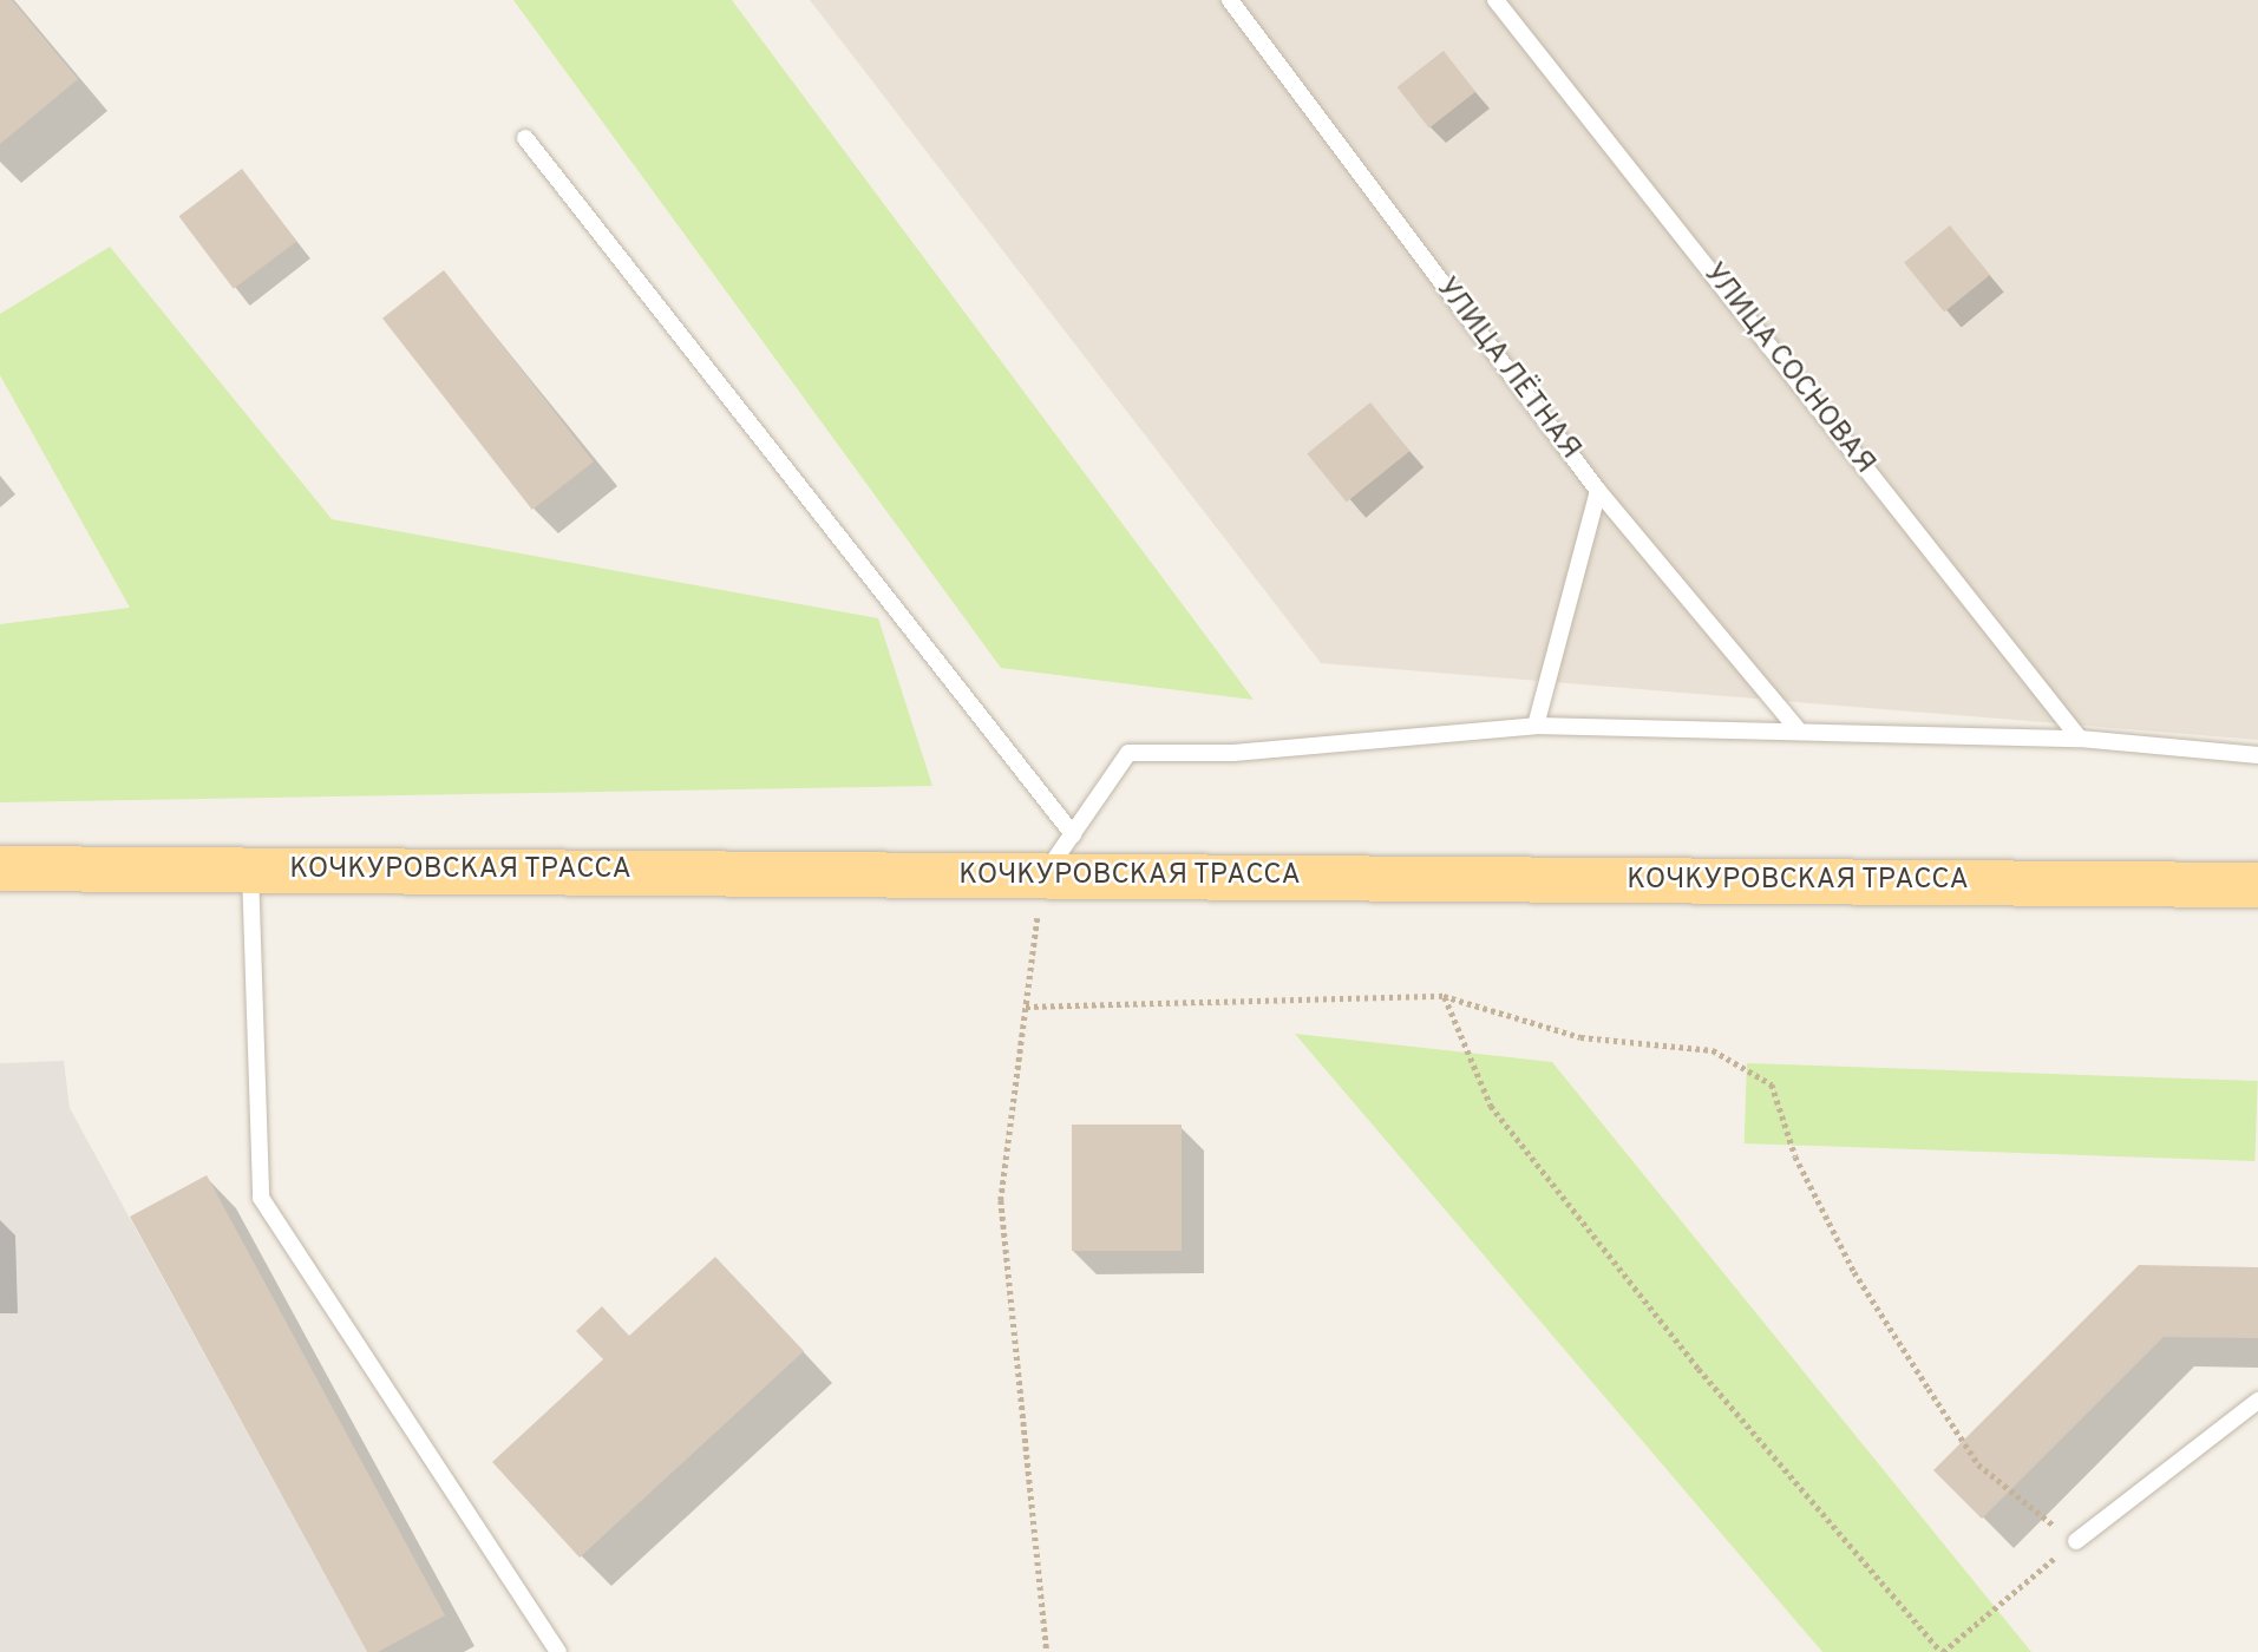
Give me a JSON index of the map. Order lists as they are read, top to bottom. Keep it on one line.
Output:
{"streets":{"main road":["КОЧКУРОВСКАЯ ТРАССА"],"lane":["УЛИЦА ЛЁТНАЯ","УЛИЦА СОСНОВАЯ"]}}
